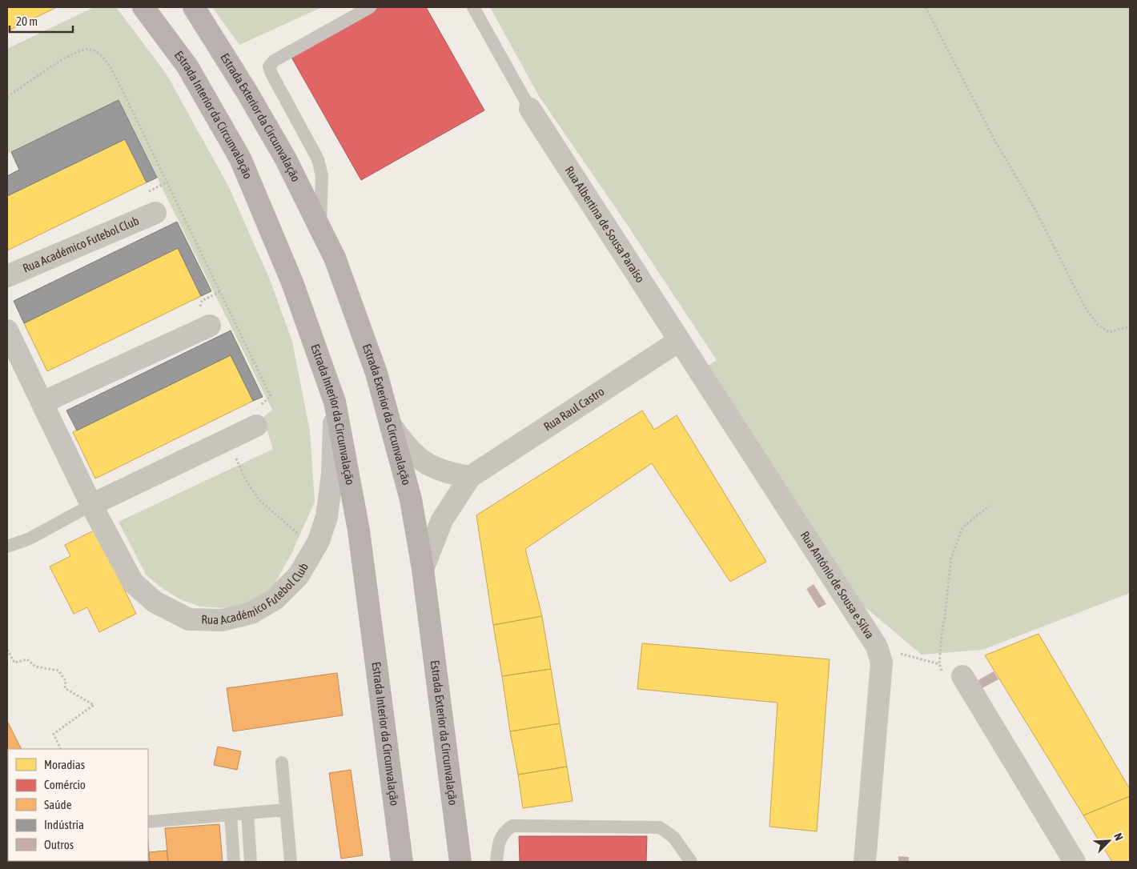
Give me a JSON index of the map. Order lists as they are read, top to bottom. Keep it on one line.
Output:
{"streets":{"main road":["Estrada Interior da Circunvalação","Estrada Exterior da Circunvalação"],"street":["Rua Albertina de Sousa Paraíso","Rua Académico Futebol Club","Rua Raul Castro","Rua António de Sousa e Silva"]},"crossings":[["Estrada Interior da Circunvalação","Rua Académico Futebol Club"],["Estrada Exterior da Circunvalação","Rua Raul Castro"],["Rua Albertina de Sousa Paraíso","Rua Raul Castro"],["Rua Albertina de Sousa Paraíso","Rua António de Sousa e Silva"],["Rua Raul Castro","Rua António de Sousa e Silva"]],"legend":["Moradias","Comércio","Saúde","Indústria","Outros"],"scale_bar":"20 m","north":"top right"}
